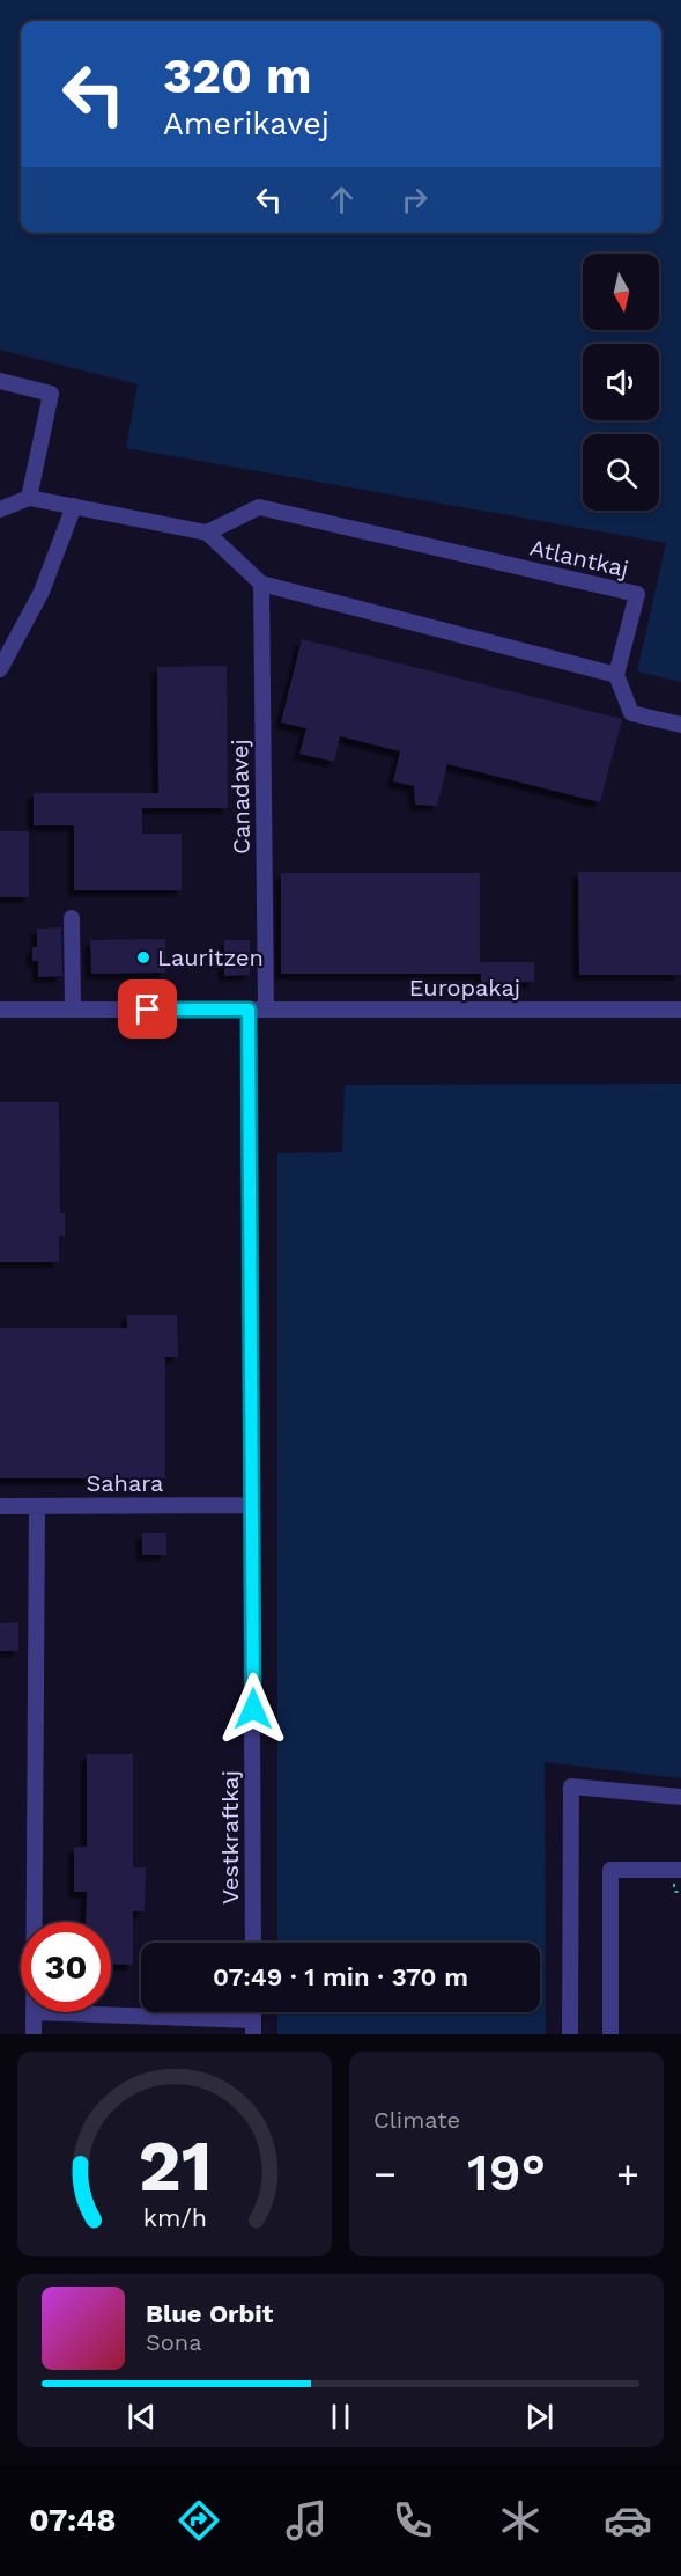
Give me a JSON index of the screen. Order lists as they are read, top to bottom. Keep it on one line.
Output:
{"streets":{"street":["Atlantkaj","Canadavej","Europakaj","Sahara","Vestkraftkaj"]},"crossings":[["Canadavej","Europakaj"],["Europakaj","Vestkraftkaj"],["Sahara","Vestkraftkaj"]],"places":["Lauritzen"],"north":"bottom","page":{"turn":["320 m","Amerikavej"],"limit":"30","trip":"07:49 · 1 min · 370 m","tile":"Climate","heat":["−","19°","+"],"song":["Blue Orbit","Sona"],"tabs":"07:48","gauge":["21","km/h"]}}
